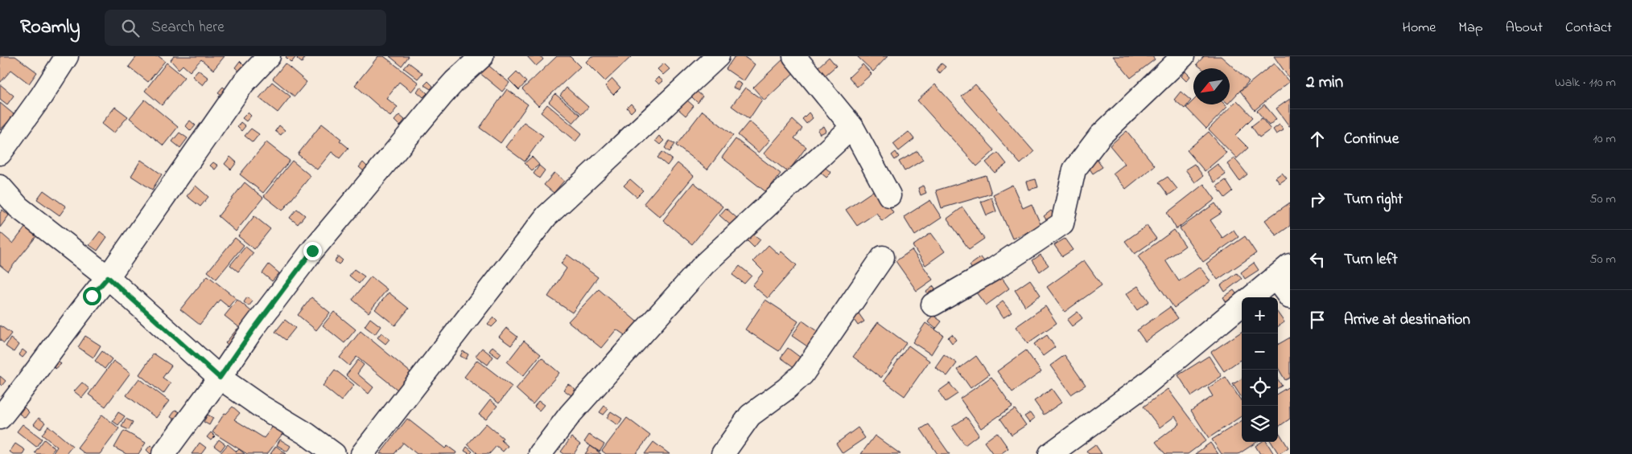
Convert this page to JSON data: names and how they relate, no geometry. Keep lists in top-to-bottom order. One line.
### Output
{"north":"bottom left","page":{"header":"Roamly","search":"Search here","nav":["Home","Map","About","Contact"],"heading":["2 min","Walk · 110 m"],"list":[["Continue","10 m"],["Turn right","50 m"],["Turn left","50 m"],"Arrive at destination"],"map_buttons":["+","−"]}}
